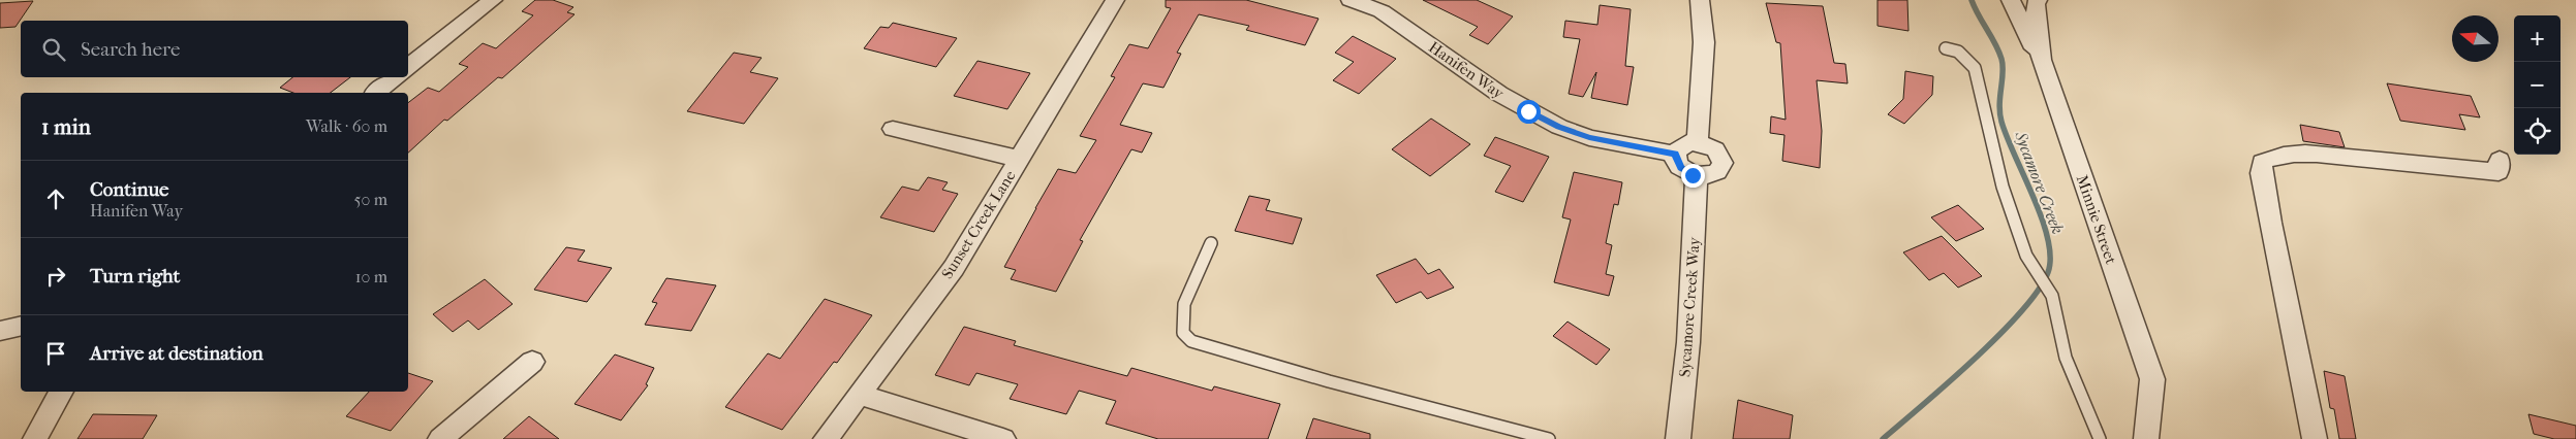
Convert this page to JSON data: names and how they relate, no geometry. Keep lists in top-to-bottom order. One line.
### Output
{"streets":{"street":["Hanifen Way","Minnie Street","Sunset Creek Lane","Sycamore Creek Way"]},"crossings":[["Hanifen Way","Sycamore Creek Way"]],"water":["Sycamore Creek"],"north":"left","page":{"map_buttons":["+","−"],"search":"Search here","heading":["1 min","Walk · 60 m"],"list":[["Continue","Hanifen Way","50 m"],["Turn right","10 m"],"Arrive at destination"]}}
